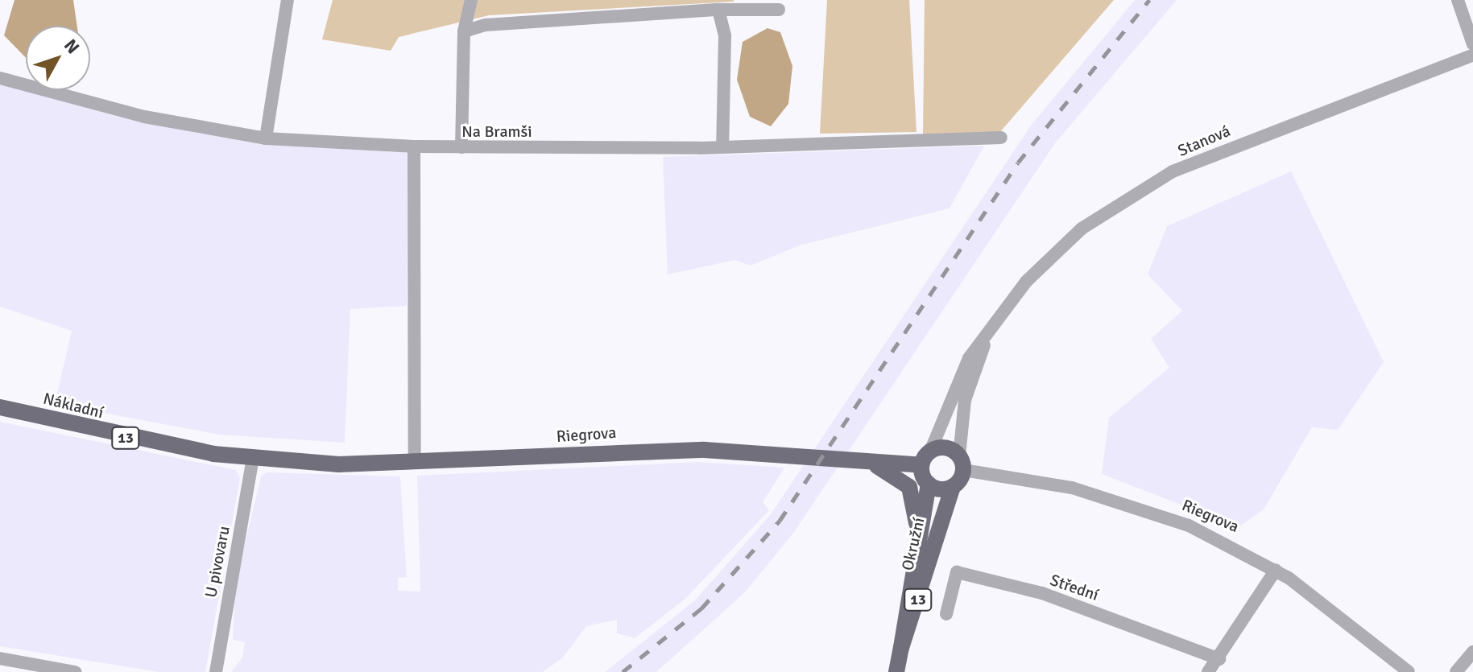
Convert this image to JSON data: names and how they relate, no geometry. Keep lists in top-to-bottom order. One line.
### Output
{"streets":{"main road":["Nákladní","Riegrova","13","Okružní"],"street":["Na Bramši","Stanová","U pivovaru","Střední"]},"crossings":[["Stanová","Riegrova"],["Stanová","13"],["Stanová","Okružní"],["Nákladní","Riegrova"],["Nákladní","U pivovaru"],["Riegrova","13"],["Riegrova","Okružní"],["Riegrova","U pivovaru"],["13","Okružní"]],"north":"top right"}
